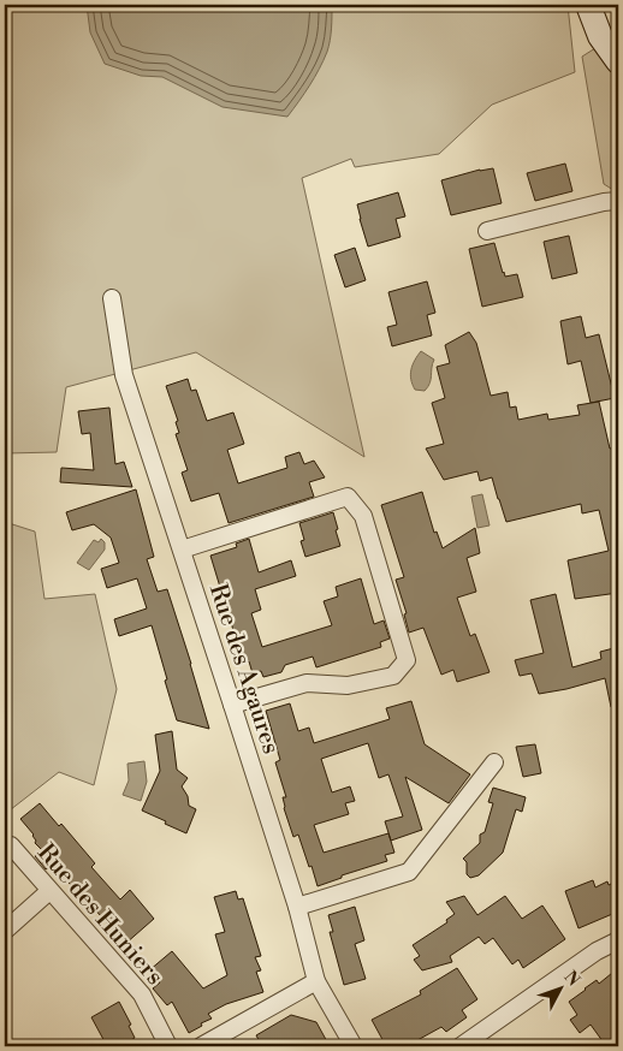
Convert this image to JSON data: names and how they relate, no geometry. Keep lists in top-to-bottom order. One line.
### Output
{"streets":{"street":["Rue des Agaures","Rue des Huniers"]},"north":"top right"}
